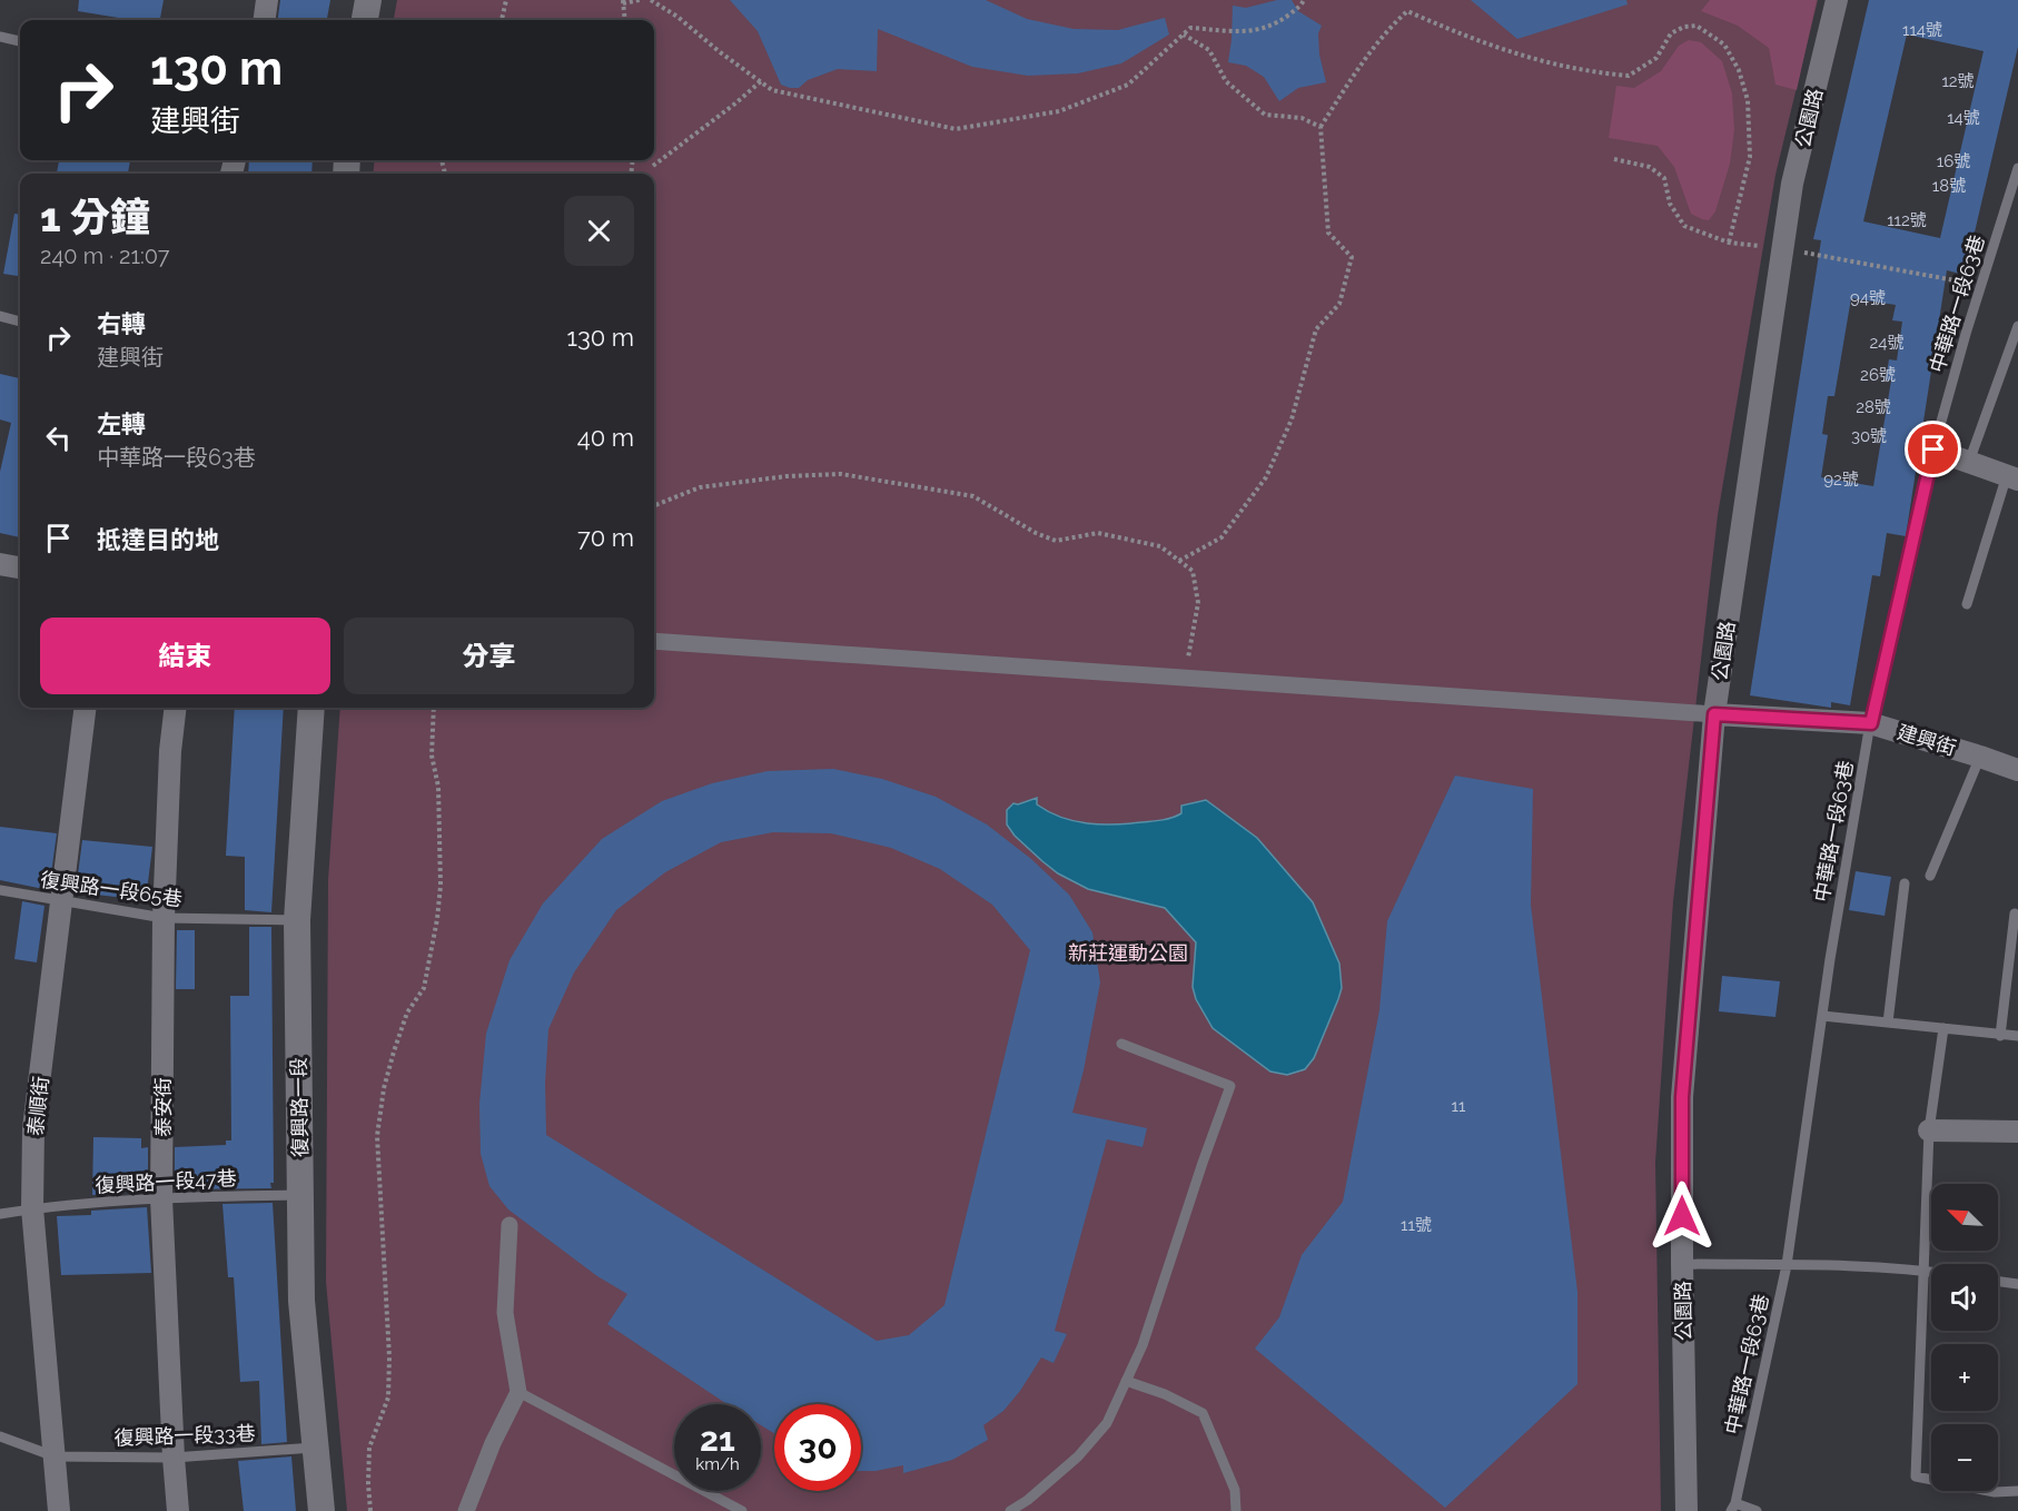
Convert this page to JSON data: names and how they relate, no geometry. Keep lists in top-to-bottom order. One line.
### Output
{"streets":{"street":["公園路","建興街","泰順街","泰安街","復興路一段"],"lane":["中華路一段63巷","復興路一段65巷","復興路一段47巷","復興路一段33巷"]},"crossings":[["公園路","建興街"],["中華路一段63巷","建興街"],["復興路一段65巷","泰順街"],["復興路一段65巷","泰安街"],["復興路一段65巷","復興路一段"],["泰順街","復興路一段47巷"],["泰順街","復興路一段33巷"],["泰安街","復興路一段47巷"],["泰安街","復興路一段33巷"],["復興路一段","復興路一段47巷"],["復興路一段","復興路一段33巷"]],"parks":["新莊運動公園"],"house_numbers":["114號","12號","14號","16號","18號","112號","94號","24號","26號","28號","30號","92號","11","11號"],"north":"top left","page":{"turn":["130 m","建興街"],"heading":["1 分鐘","240 m · 21:07"],"list":[{"name":"右轉","note":"建興街","value":"130 m"},{"name":"左轉","note":"中華路一段63巷","value":"40 m"},{"name":"抵達目的地","value":"70 m"}],"buttons":["結束","分享"],"map_buttons":["+","−"],"speed":"21 km/h","limit":"30"}}
